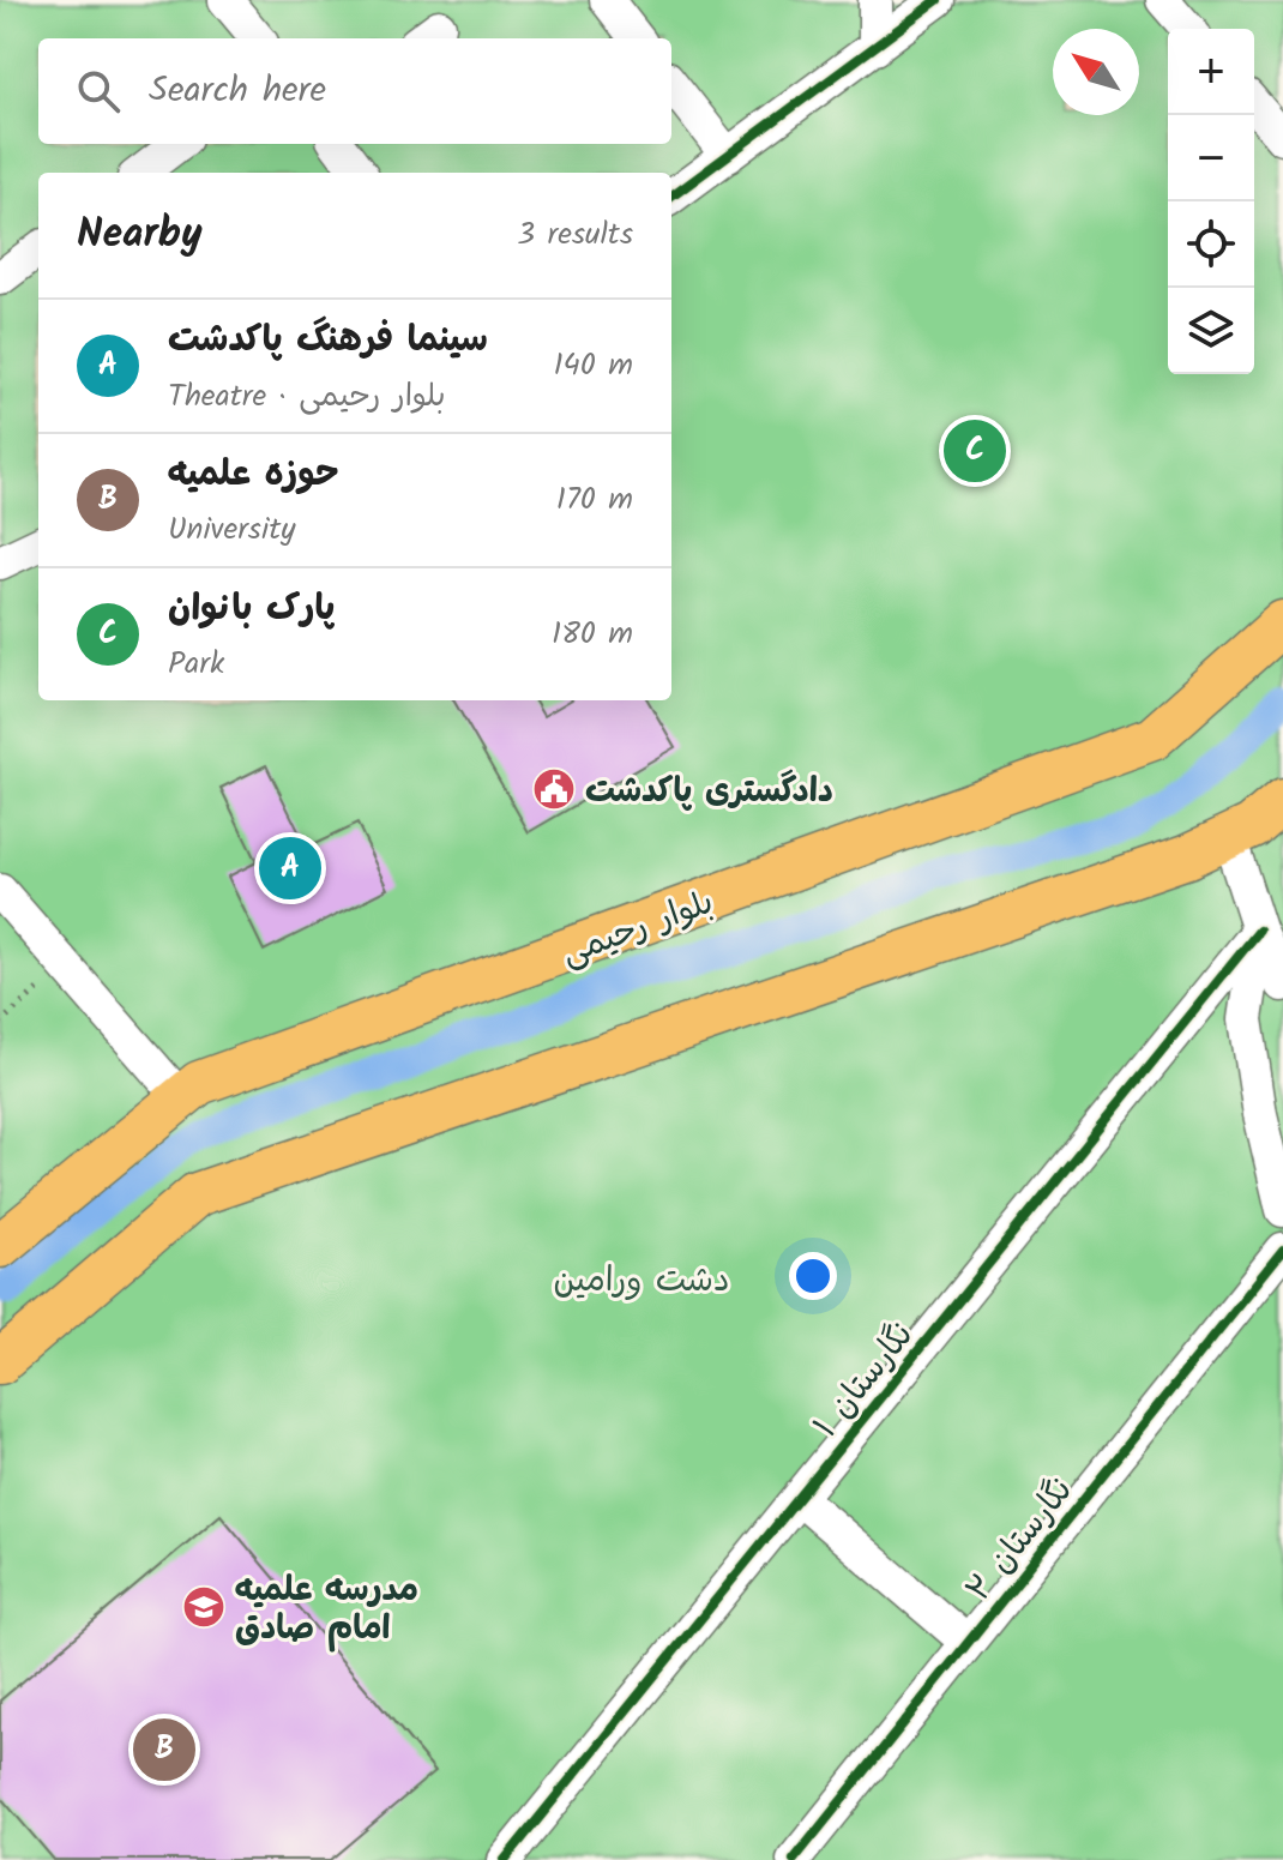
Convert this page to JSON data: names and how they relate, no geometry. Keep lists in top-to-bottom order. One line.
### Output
{"streets":{"main road":["بلوار رحیمی"],"street":["نگارستان ۱","نگارستان ۲"]},"parks":["دشت ورامین"],"places":{"public building":["دادگستری پاکدشت"],"school or university":["مدرسه علمیه امام صادق"]},"north":"top left","page":{"map_buttons":["+","−"],"search":"Search here","heading":["Nearby","3 results"],"list":[{"mark":"A","name":"سینما فرهنگ پاکدشت","note":"Theatre · بلوار رحیمی","value":"140 m"},{"mark":"B","name":"حوزه علمیه","note":"University","value":"170 m"},{"mark":"C","name":"پارک بانوان","note":"Park","value":"180 m"}],"pins":["C","A","B"]}}
